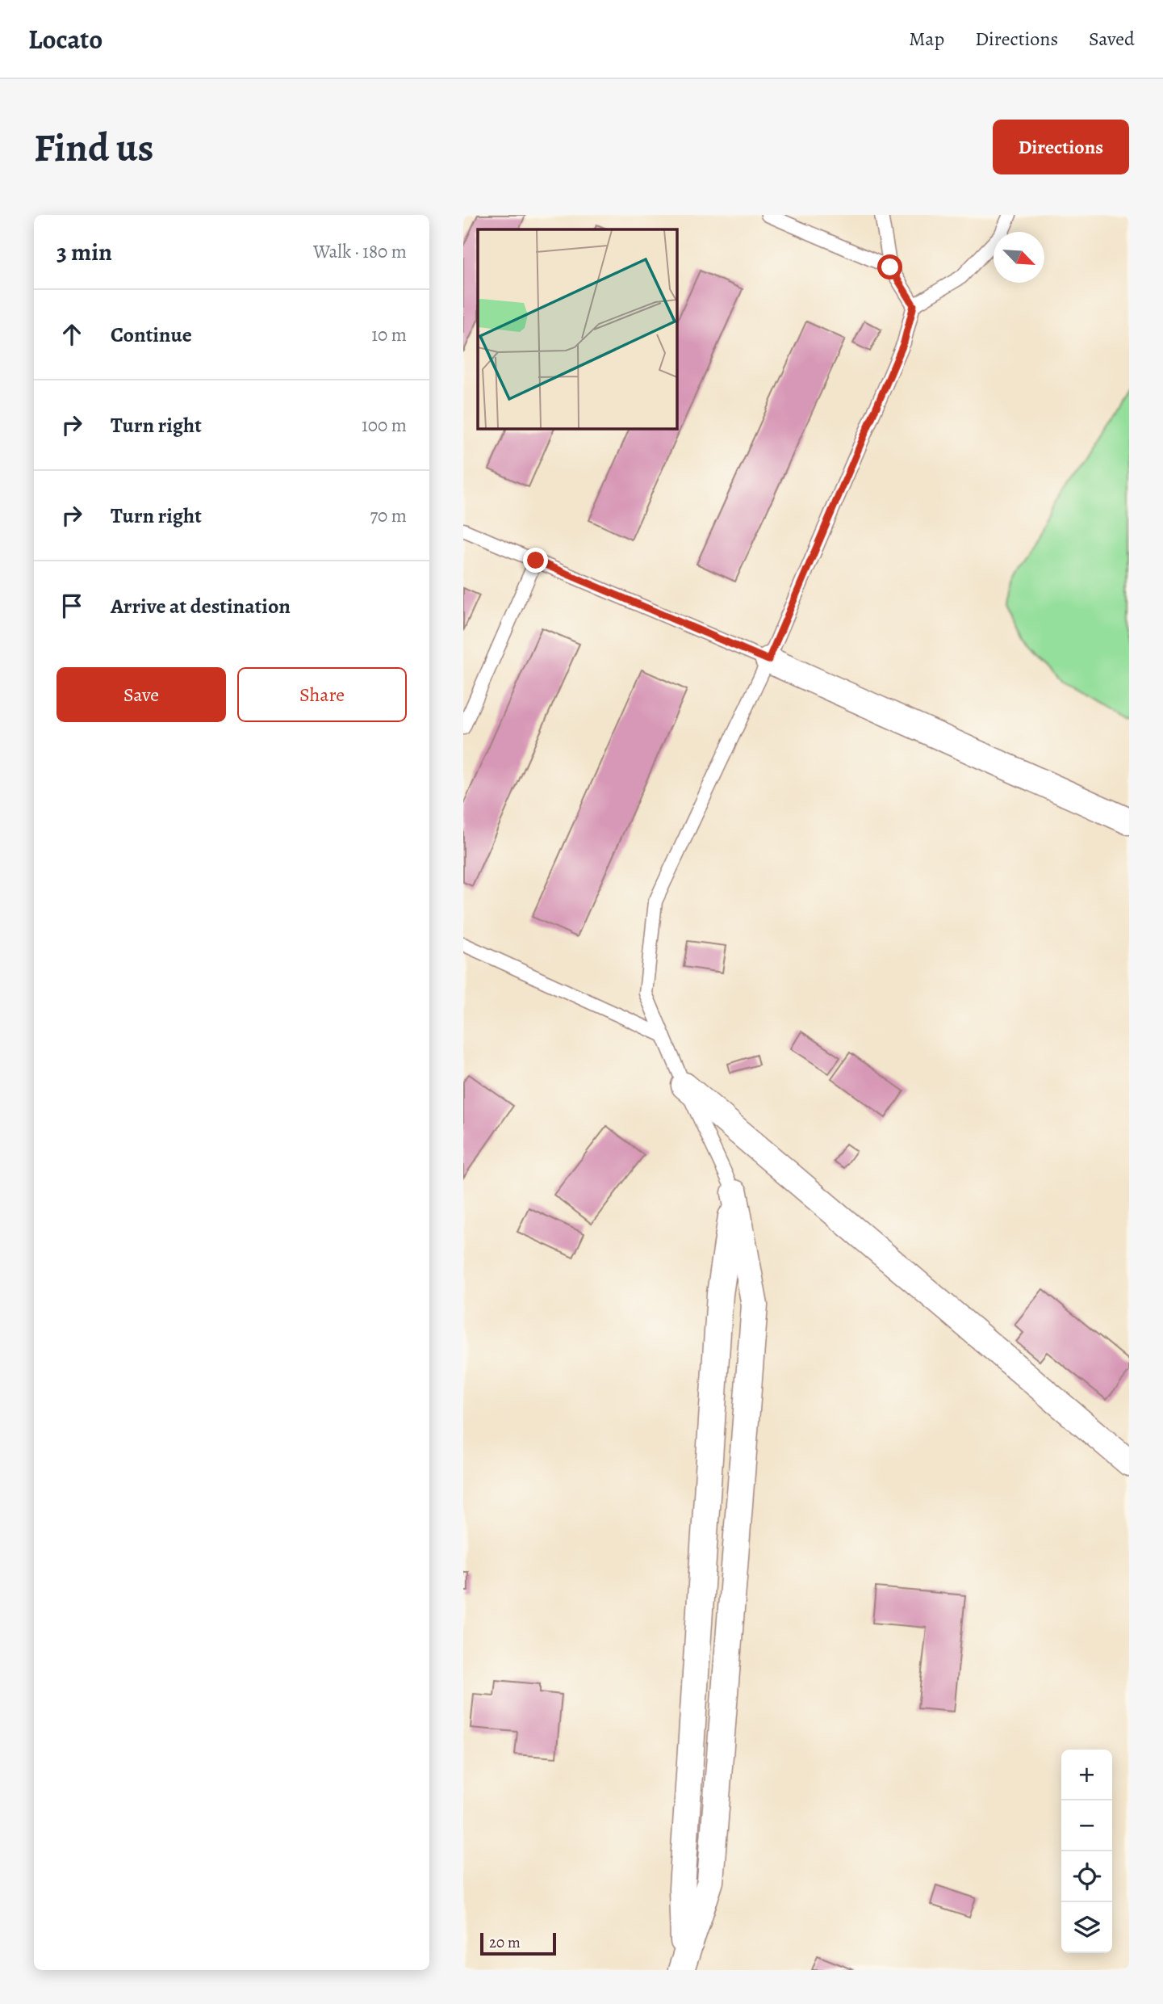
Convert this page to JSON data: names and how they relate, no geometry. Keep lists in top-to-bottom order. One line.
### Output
{"scale_bar":"20 m","north":"bottom right","page":{"header":"Locato","nav":["Map","Directions","Saved"],"buttons":["Directions",["Save","Share"]],"title":"Find us","heading":["3 min","Walk · 180 m"],"list":[["Continue","10 m"],["Turn right","100 m"],["Turn right","70 m"],"Arrive at destination"],"map_buttons":["+","−"],"scale":"20 m"}}
